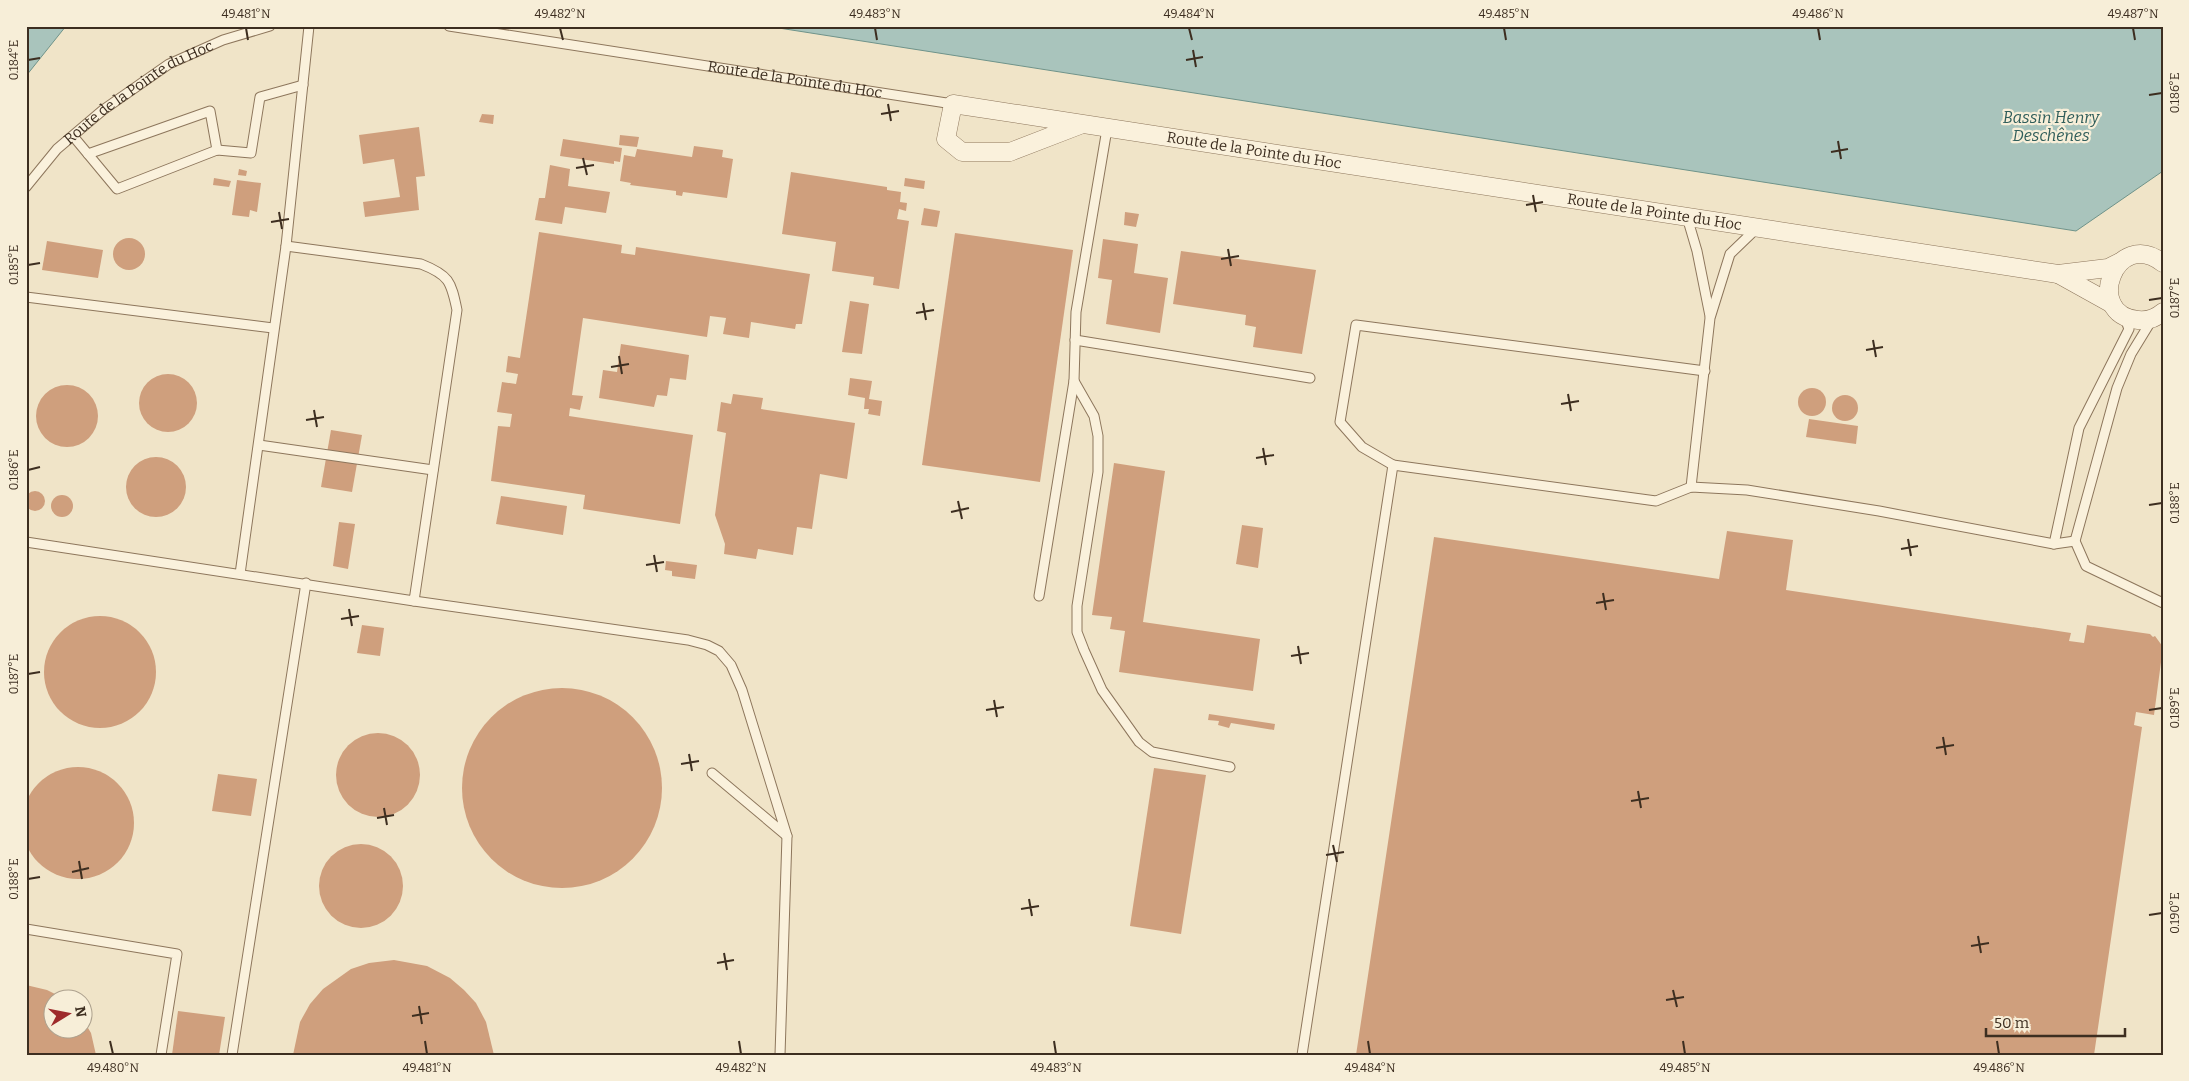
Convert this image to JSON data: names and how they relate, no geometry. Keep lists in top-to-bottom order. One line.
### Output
{"streets":{"street":["Route de la Pointe du Hoc"]},"water":["Bassin Henry Deschênes"],"scale_bar":"50 m","north":"right","coordinates":["49.481°N","49.482°N","49.483°N","49.484°N","49.485°N","49.486°N","49.487°N","0.184°E","0.186°E","0.185°E","0.187°E","0.188°E","0.189°E","0.190°E","49.480°N"]}
